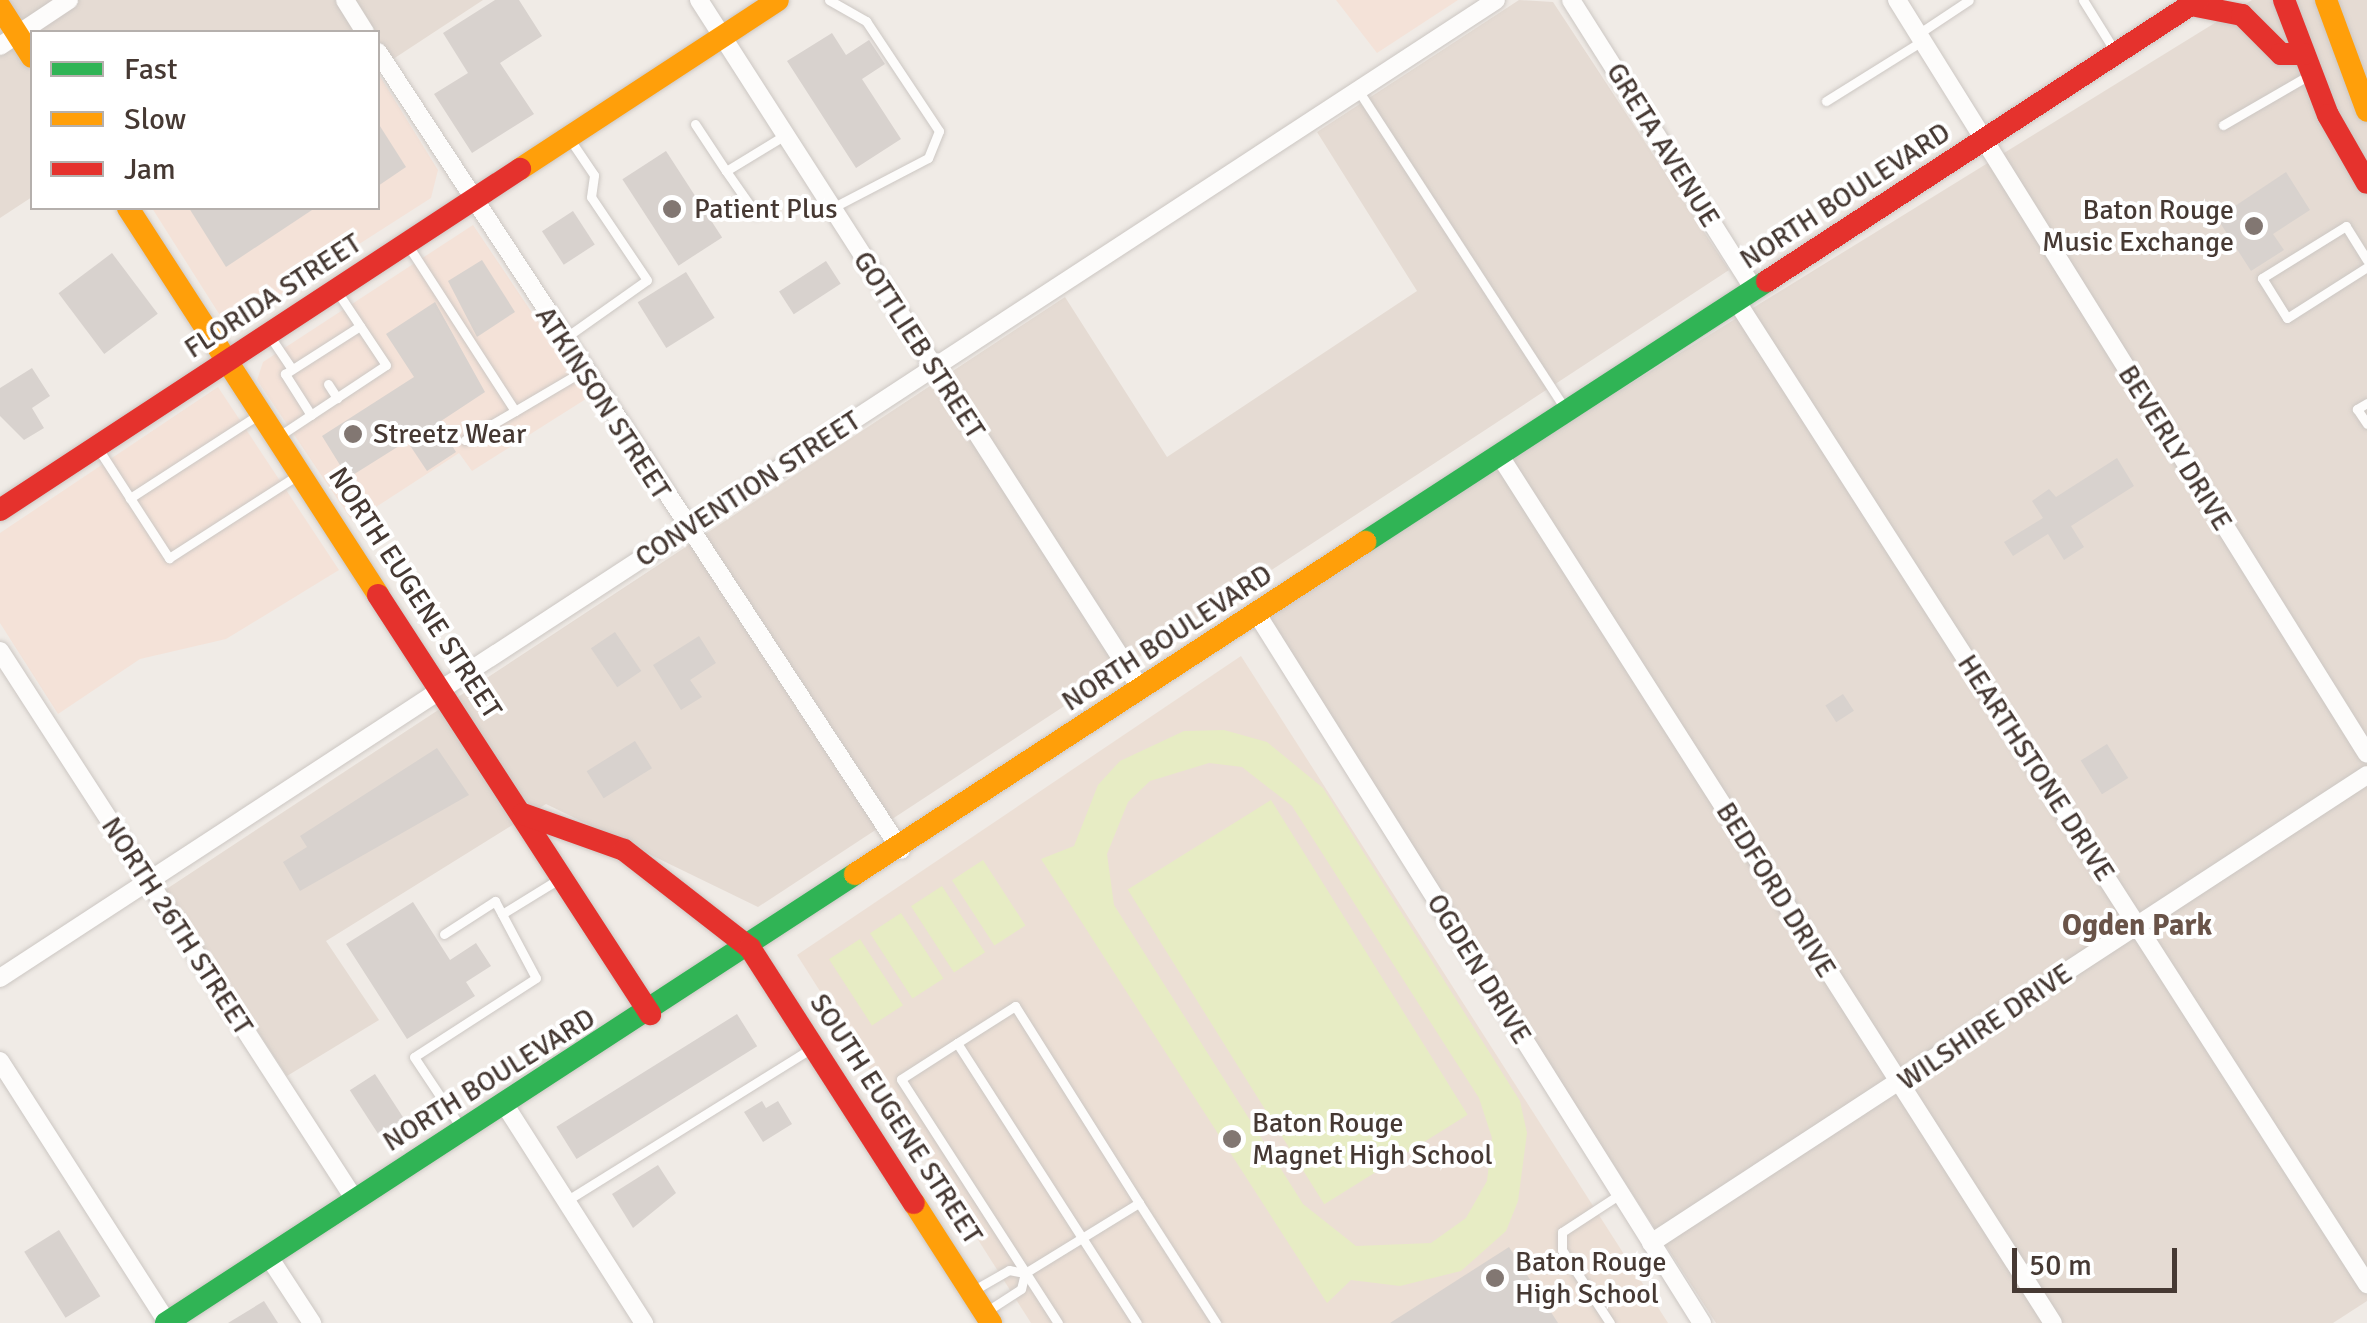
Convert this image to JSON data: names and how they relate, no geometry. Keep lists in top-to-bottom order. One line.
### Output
{"streets":{"street":["GRETA AVENUE","NORTH BOULEVARD","FLORIDA STREET","GOTTLIEB STREET","ATKINSON STREET","BEVERLY DRIVE","CONVENTION STREET","NORTH EUGENE STREET","HEARTHSTONE DRIVE","BEDFORD DRIVE","NORTH 26TH STREET","OGDEN DRIVE","WILSHIRE DRIVE","SOUTH EUGENE STREET"]},"crossings":[["GRETA AVENUE","NORTH BOULEVARD"],["GRETA AVENUE","HEARTHSTONE DRIVE"],["NORTH BOULEVARD","GOTTLIEB STREET"],["NORTH BOULEVARD","ATKINSON STREET"],["NORTH BOULEVARD","BEVERLY DRIVE"],["NORTH BOULEVARD","NORTH EUGENE STREET"],["NORTH BOULEVARD","HEARTHSTONE DRIVE"],["NORTH BOULEVARD","BEDFORD DRIVE"],["NORTH BOULEVARD","NORTH 26TH STREET"],["NORTH BOULEVARD","OGDEN DRIVE"],["NORTH BOULEVARD","SOUTH EUGENE STREET"],["FLORIDA STREET","GOTTLIEB STREET"],["FLORIDA STREET","ATKINSON STREET"],["FLORIDA STREET","NORTH EUGENE STREET"],["GOTTLIEB STREET","CONVENTION STREET"],["ATKINSON STREET","CONVENTION STREET"],["CONVENTION STREET","NORTH EUGENE STREET"],["CONVENTION STREET","NORTH 26TH STREET"],["NORTH EUGENE STREET","SOUTH EUGENE STREET"],["HEARTHSTONE DRIVE","WILSHIRE DRIVE"],["BEDFORD DRIVE","WILSHIRE DRIVE"],["OGDEN DRIVE","WILSHIRE DRIVE"]],"districts":["Ogden Park"],"places":["Patient Plus","Baton Rouge Music Exchange","Streetz Wear","Baton Rouge Magnet High School","Baton Rouge High School"],"legend":["Fast","Slow","Jam"],"scale_bar":"50 m"}
